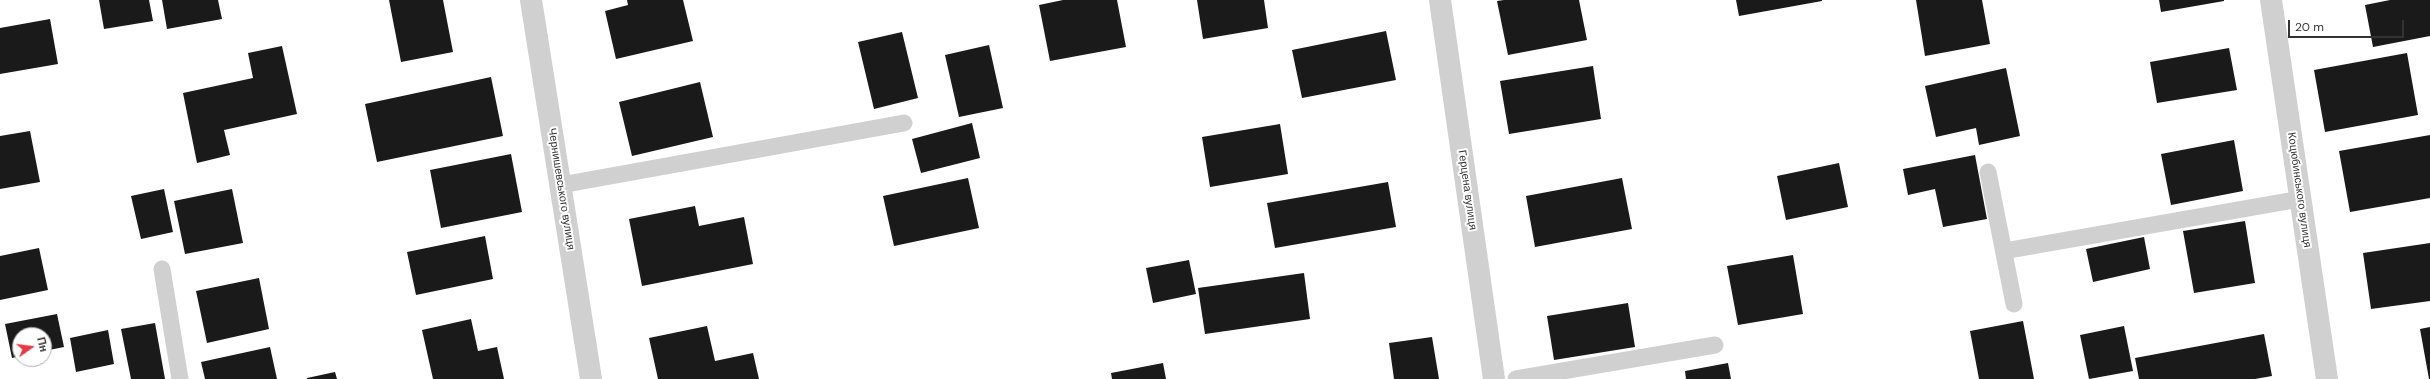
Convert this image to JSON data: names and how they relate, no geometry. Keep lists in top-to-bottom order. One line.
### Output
{"streets":{"street":["Чернишевського вулиця","Герцена вулиця","Коцюбинського вулиця"]},"scale_bar":"20 m","north":"right"}
